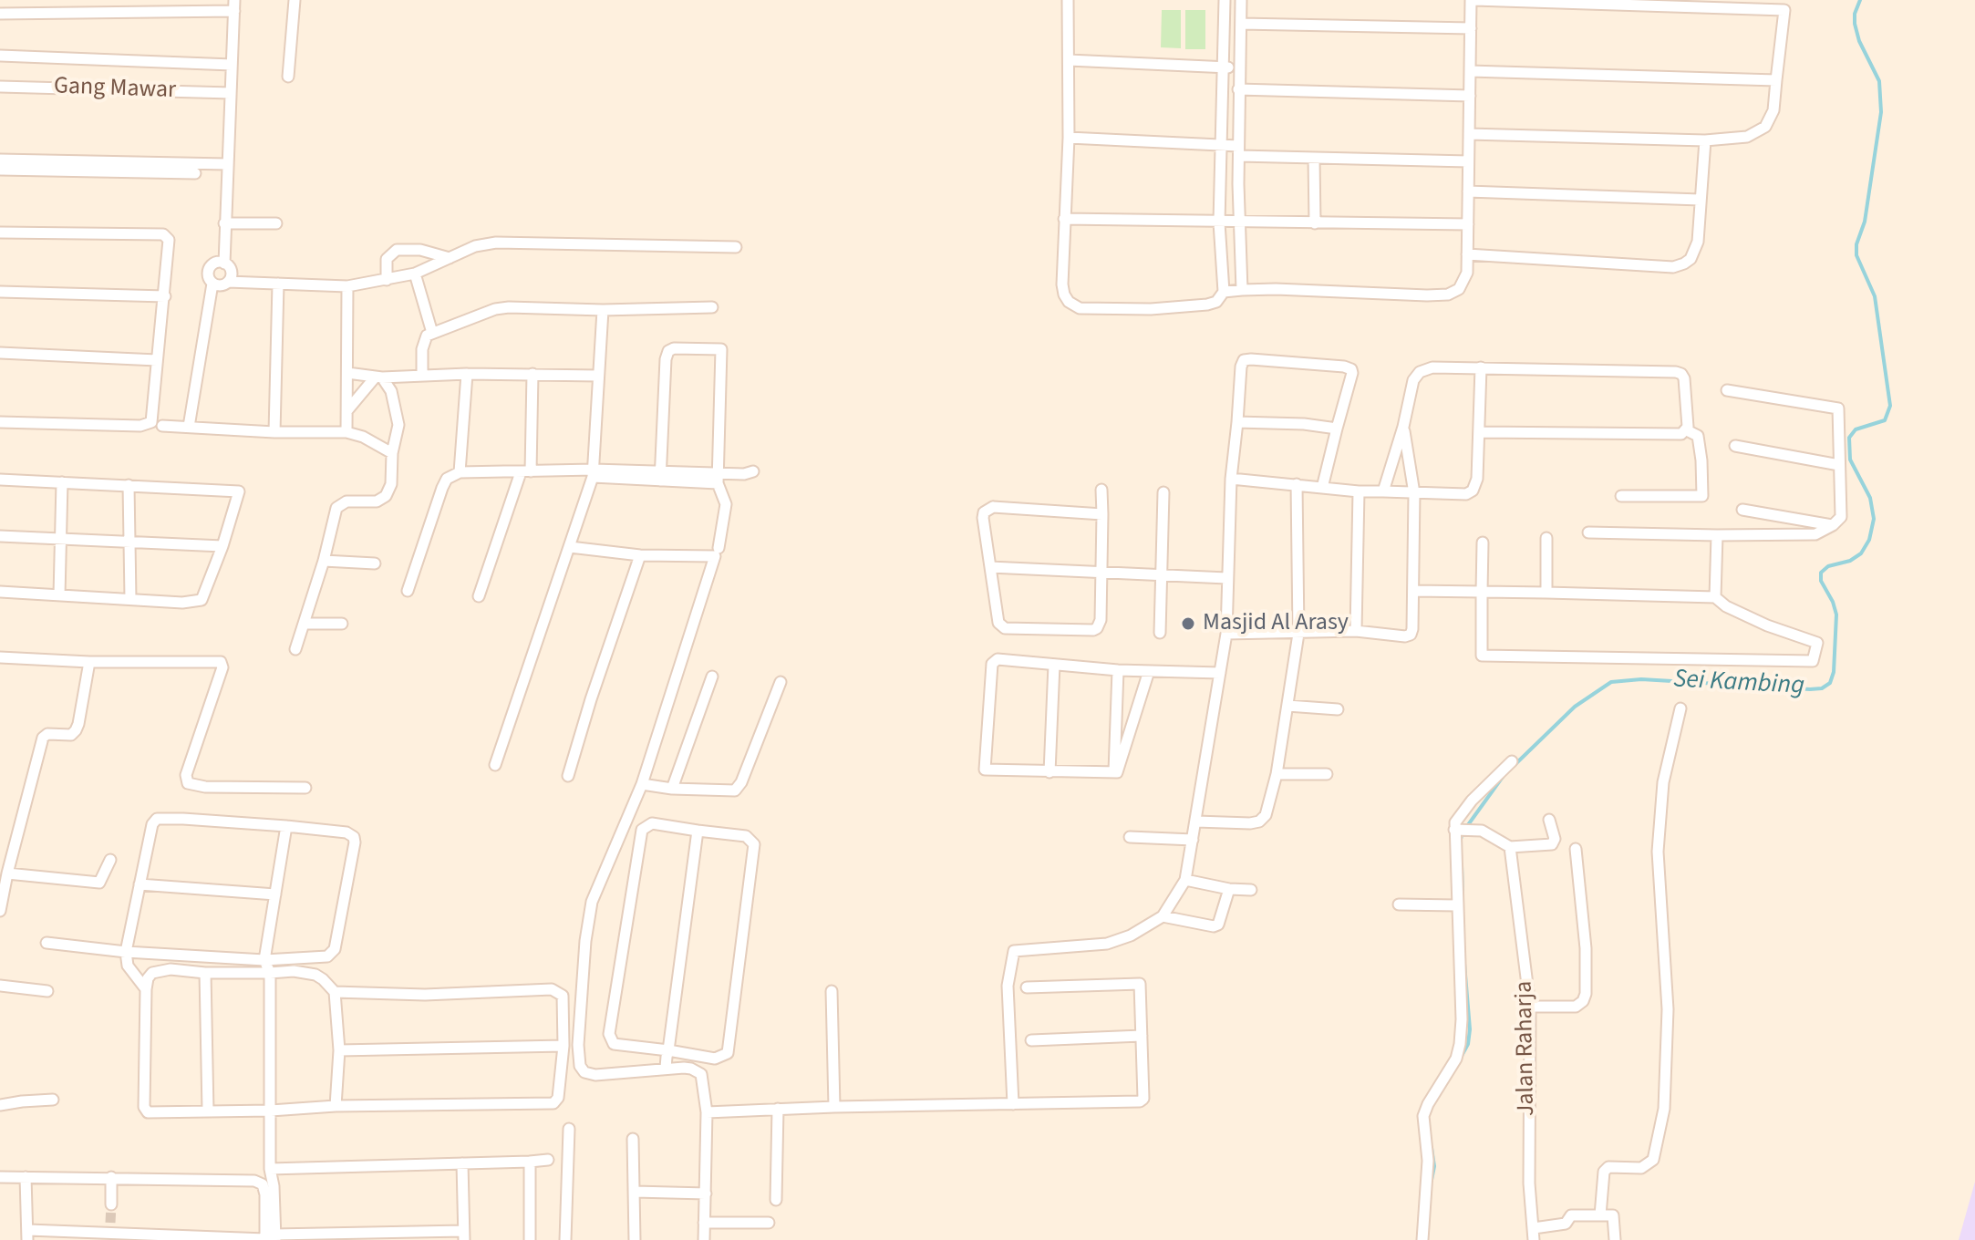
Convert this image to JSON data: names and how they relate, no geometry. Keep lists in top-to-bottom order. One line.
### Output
{"streets":{"street":["Gang Mawar","Jalan Raharja"]},"water":["Sei Kambing"],"places":["Masjid Al Arasy"]}
